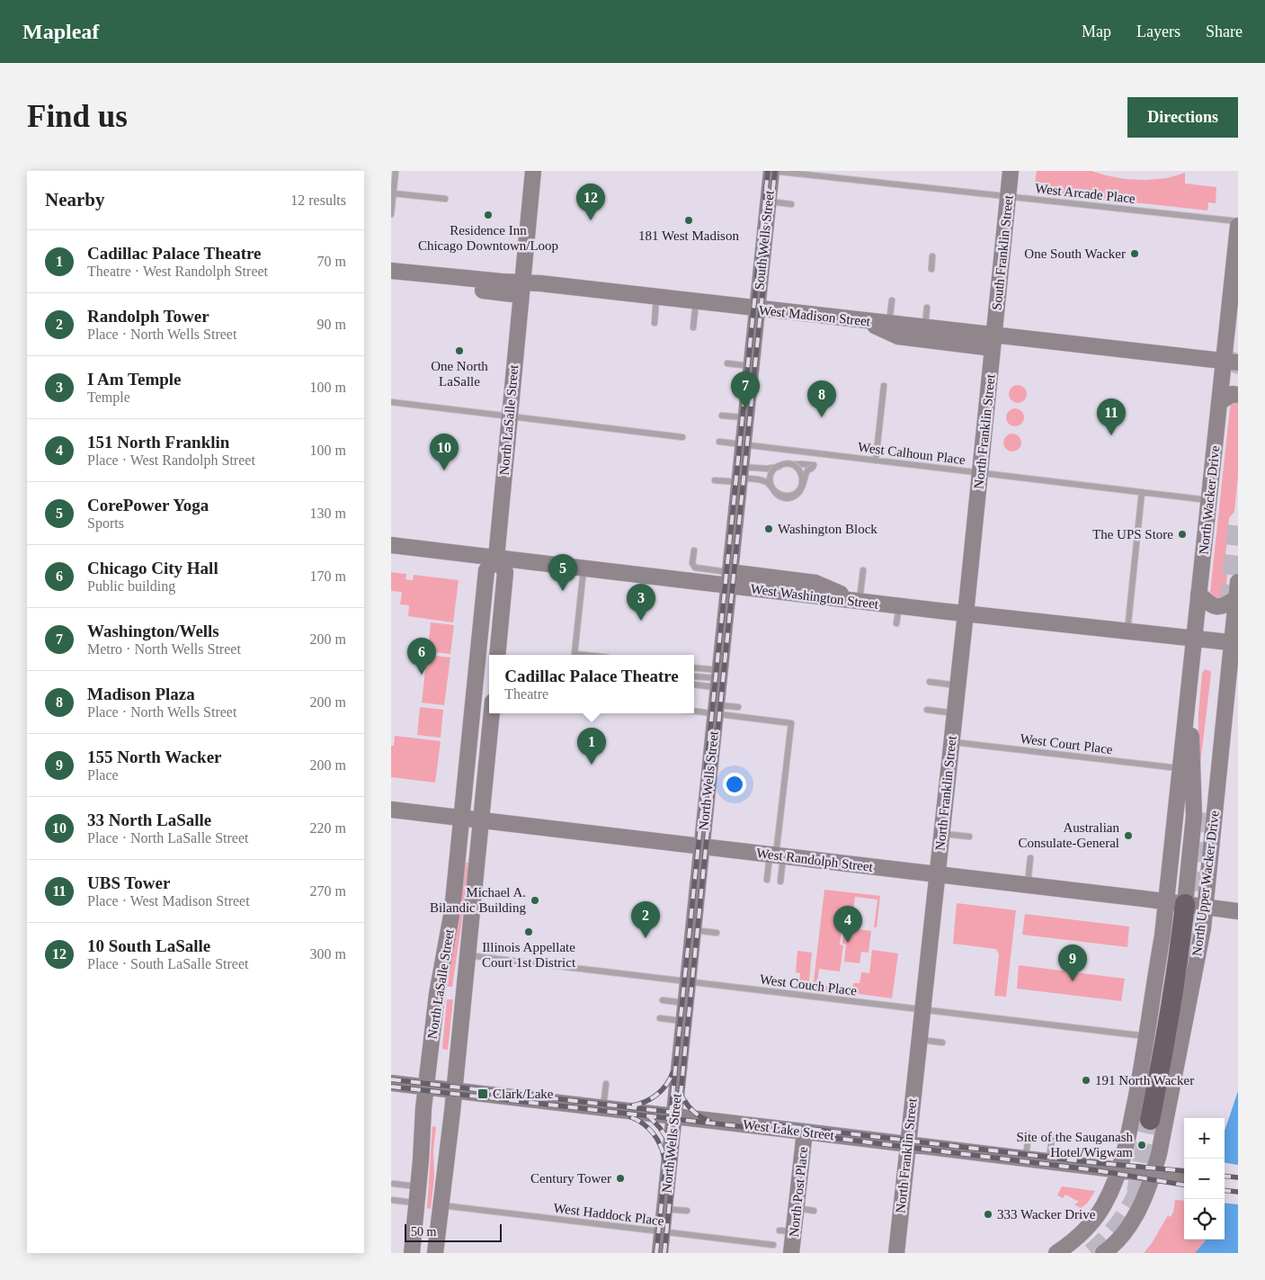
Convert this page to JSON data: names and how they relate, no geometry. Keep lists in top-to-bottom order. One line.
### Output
{"streets":{"main road":["South Wells Street","South Franklin Street","West Madison Street","North LaSalle Street","North Franklin Street","North Wacker Drive","West Washington Street","North Wells Street","West Randolph Street","North Upper Wacker Drive","West Lake Street","North Post Place"],"lane":["West Arcade Place","West Calhoun Place","West Court Place","West Couch Place","West Haddock Place"]},"crossings":[["West Arcade Place","South Wells Street"],["West Arcade Place","South Franklin Street"],["South Wells Street","West Madison Street"],["South Wells Street","North Wells Street"],["South Franklin Street","West Madison Street"],["South Franklin Street","North Franklin Street"],["West Madison Street","North LaSalle Street"],["West Madison Street","North Franklin Street"],["West Madison Street","North Wacker Drive"],["West Madison Street","North Wells Street"],["North LaSalle Street","West Washington Street"],["North LaSalle Street","West Randolph Street"],["North LaSalle Street","West Couch Place"],["North LaSalle Street","West Lake Street"],["North LaSalle Street","West Haddock Place"],["North Franklin Street","West Calhoun Place"],["North Franklin Street","West Washington Street"],["North Franklin Street","West Court Place"],["North Franklin Street","West Randolph Street"],["North Franklin Street","West Couch Place"],["North Franklin Street","West Lake Street"],["West Calhoun Place","North Wacker Drive"],["West Calhoun Place","North Wells Street"],["North Wacker Drive","West Washington Street"],["North Wacker Drive","North Upper Wacker Drive"],["West Washington Street","North Wells Street"],["West Washington Street","North Upper Wacker Drive"],["West Court Place","North Upper Wacker Drive"],["North Wells Street","West Randolph Street"],["North Wells Street","West Couch Place"],["North Wells Street","West Lake Street"],["North Wells Street","West Haddock Place"],["West Randolph Street","North Upper Wacker Drive"],["North Upper Wacker Drive","West Couch Place"],["North Upper Wacker Drive","West Lake Street"],["West Lake Street","North Post Place"]],"places":{"other":["Residence Inn Chicago Downtown/Loop","181 West Madison","One South Wacker","One North LaSalle","Washington Block","The UPS Store","Australian Consulate-General","Michael A. Bilandic Building","Illinois Appellate Court 1st District","191 North Wacker","Site of the Sauganash Hotel/Wigwam","Century Tower","333 Wacker Drive"],"transit":["Clark/Lake"]},"scale_bar":"50 m","page":{"header":"Mapleaf","nav":["Map","Layers","Share"],"buttons":"Directions","title":"Find us","heading":["Nearby","12 results"],"pins":["12","7","8","11","10","5","3","6","1","2","4","9"],"list":[{"mark":"1","name":"Cadillac Palace Theatre","note":"Theatre · West Randolph Street","value":"70 m"},{"mark":"2","name":"Randolph Tower","note":"Place · North Wells Street","value":"90 m"},{"mark":"3","name":"I Am Temple","note":"Temple","value":"100 m"},{"mark":"4","name":"151 North Franklin","note":"Place · West Randolph Street","value":"100 m"},{"mark":"5","name":"CorePower Yoga","note":"Sports","value":"130 m"},{"mark":"6","name":"Chicago City Hall","note":"Public building","value":"170 m"},{"mark":"7","name":"Washington/Wells","note":"Metro · North Wells Street","value":"200 m"},{"mark":"8","name":"Madison Plaza","note":"Place · North Wells Street","value":"200 m"},{"mark":"9","name":"155 North Wacker","note":"Place","value":"200 m"},{"mark":"10","name":"33 North LaSalle","note":"Place · North LaSalle Street","value":"220 m"},{"mark":"11","name":"UBS Tower","note":"Place · West Madison Street","value":"270 m"},{"mark":"12","name":"10 South LaSalle","note":"Place · South LaSalle Street","value":"300 m"}],"popup":["Cadillac Palace Theatre","Theatre"],"map_buttons":["+","−"],"scale":"50 m"}}
